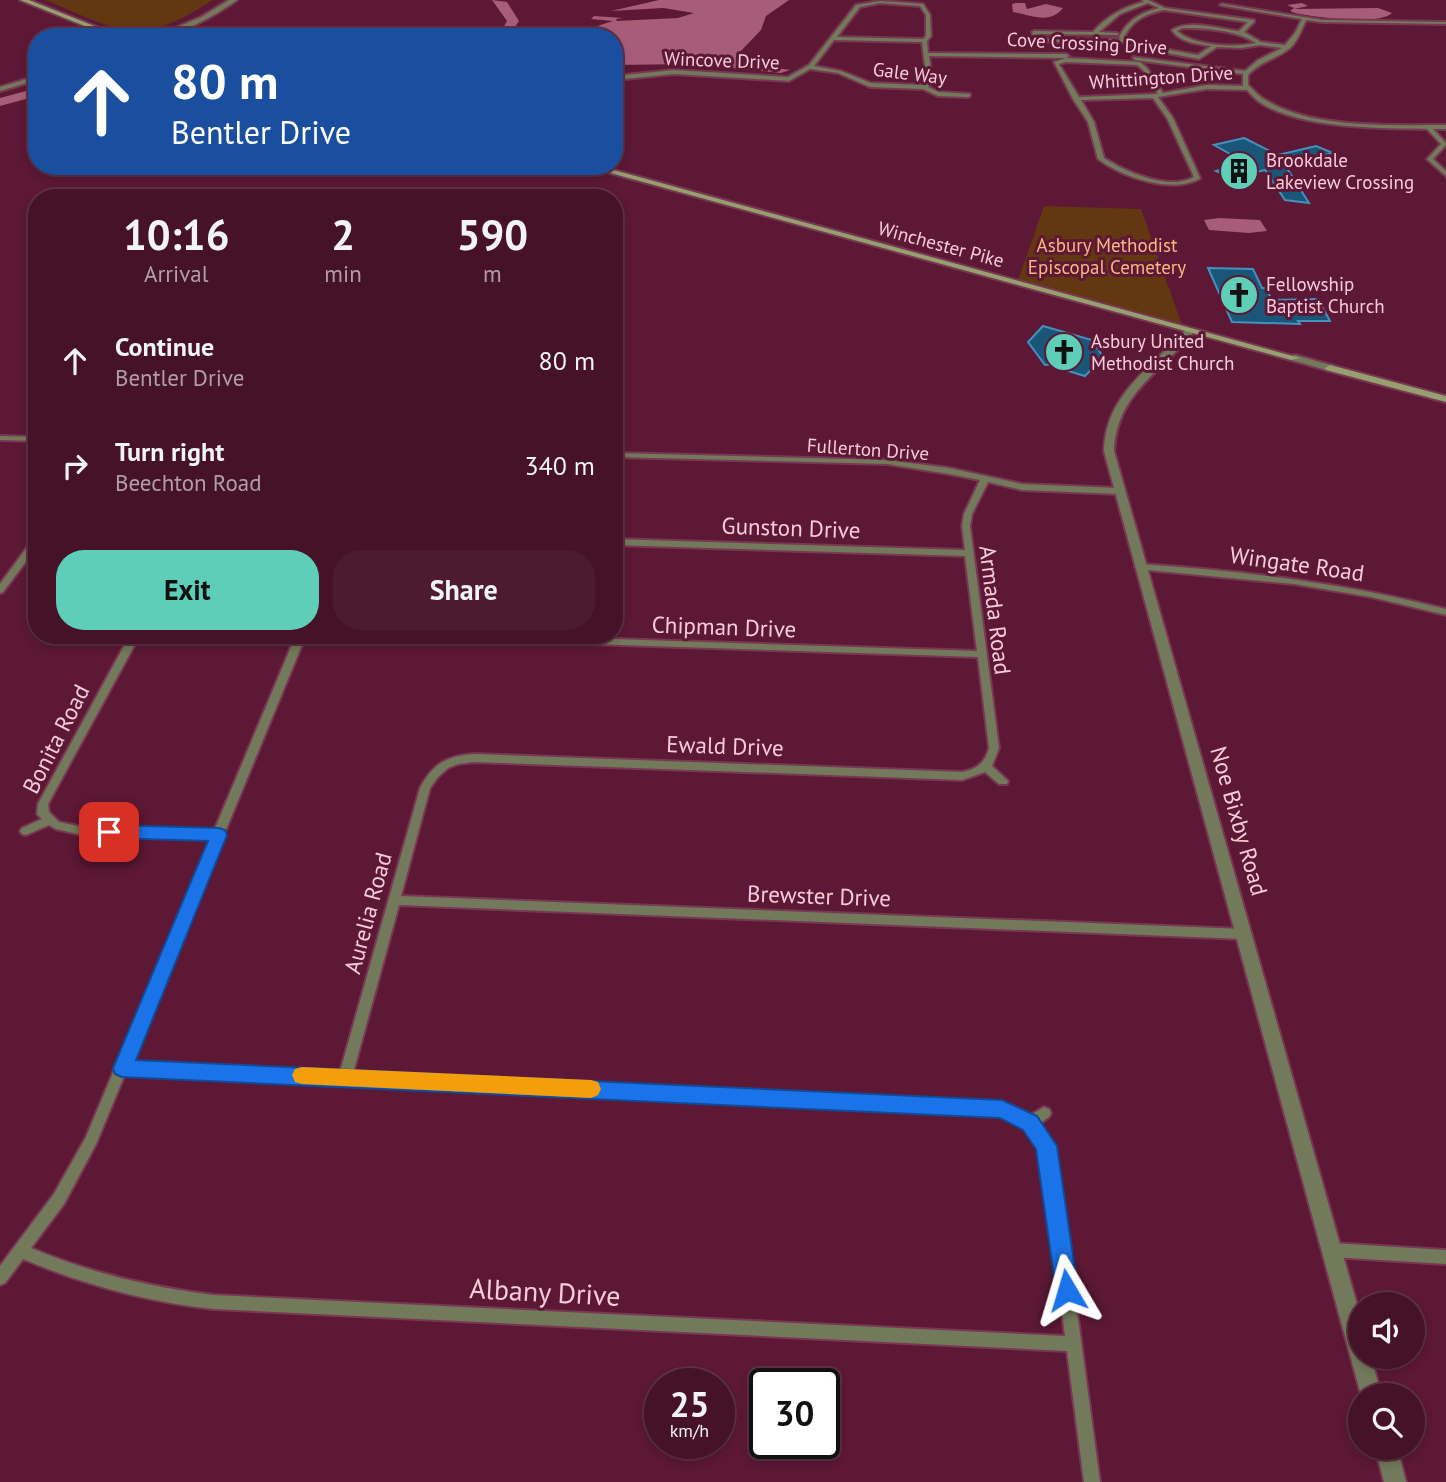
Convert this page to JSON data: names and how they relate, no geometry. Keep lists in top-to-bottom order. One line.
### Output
{"streets":{"main road":["Winchester Pike"],"street":["Cove Crossing Drive","Wincove Drive","Gale Way","Whittington Drive","Fullerton Drive","Gunston Drive","Wingate Road","Armada Road","Chipman Drive","Bonita Road","Ewald Drive","Noe Bixby Road","Brewster Drive","Aurelia Road","Albany Drive"]},"crossings":[["Wincove Drive","Gale Way"],["Winchester Pike","Noe Bixby Road"],["Fullerton Drive","Armada Road"],["Fullerton Drive","Noe Bixby Road"],["Gunston Drive","Armada Road"],["Wingate Road","Noe Bixby Road"],["Armada Road","Chipman Drive"],["Armada Road","Ewald Drive"],["Ewald Drive","Aurelia Road"],["Noe Bixby Road","Brewster Drive"],["Brewster Drive","Aurelia Road"]],"parks":["Asbury Methodist Episcopal Cemetery"],"places":{"building":["Brookdale Lakeview Crossing"],"church":["Fellowship Baptist Church","Asbury United Methodist Church"]},"page":{"turn":["80 m","Bentler Drive"],"eta":["10:16","Arrival","2","min","590","m"],"list":[{"name":"Continue","note":"Bentler Drive","value":"80 m"},{"name":"Turn right","note":"Beechton Road","value":"340 m"}],"buttons":["Exit","Share"],"speed":"25 km/h","limit":"30"}}
